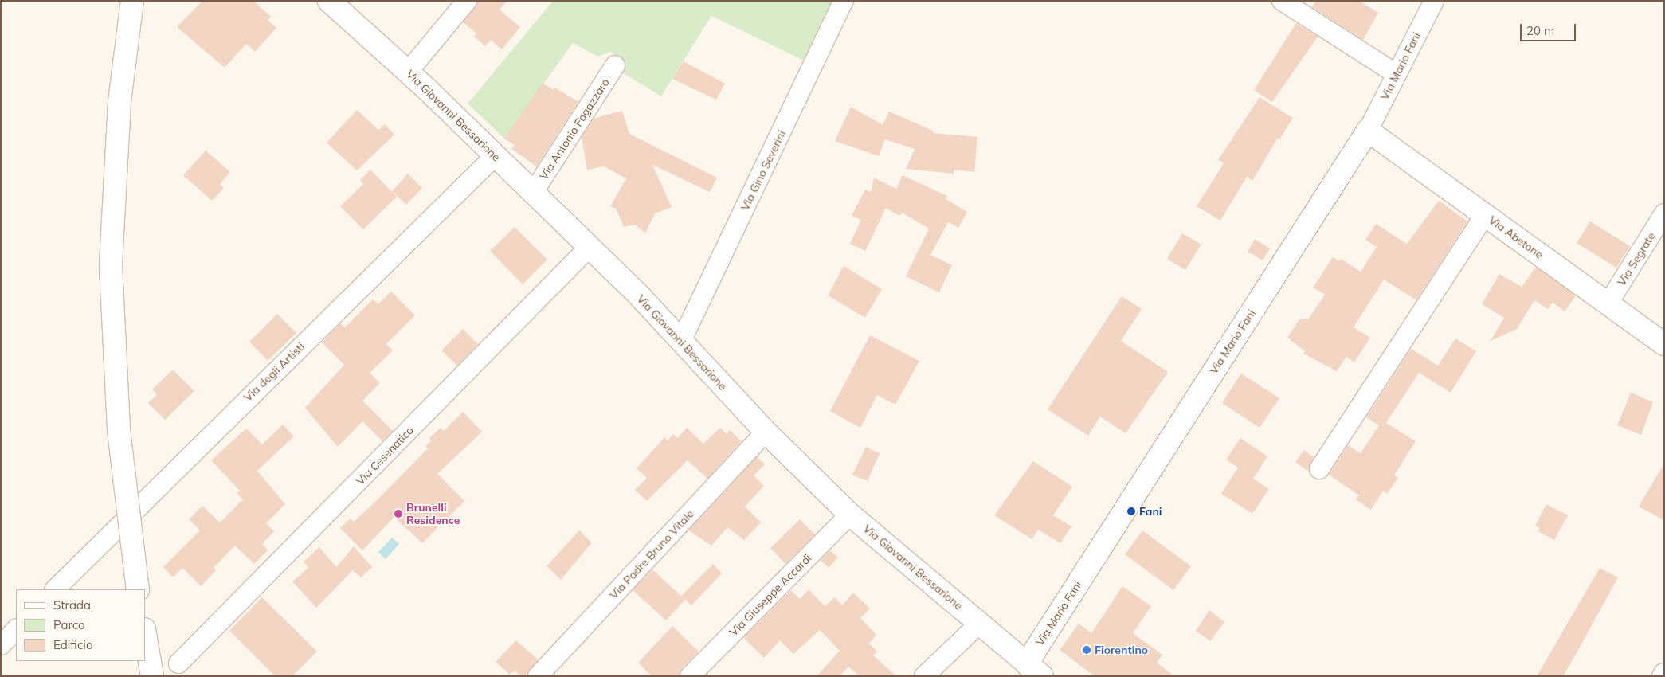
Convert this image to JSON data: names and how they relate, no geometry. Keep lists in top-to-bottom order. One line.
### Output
{"streets":{"street":["Via Mario Fani","Via Giovanni Bessarione","Via Antonio Fogazzaro","Via Gino Severini","Via Abetone","Via Segrate","Via degli Artisti","Via Cesenatico","Via Padre Bruno Vitale","Via Giuseppe Accardi"]},"crossings":[["Via Mario Fani","Via Giovanni Bessarione"],["Via Mario Fani","Via Abetone"],["Via Giovanni Bessarione","Via Antonio Fogazzaro"],["Via Giovanni Bessarione","Via Gino Severini"],["Via Giovanni Bessarione","Via degli Artisti"],["Via Giovanni Bessarione","Via Cesenatico"],["Via Giovanni Bessarione","Via Padre Bruno Vitale"],["Via Giovanni Bessarione","Via Giuseppe Accardi"],["Via Abetone","Via Segrate"]],"places":["Fani","Brunelli Residence","Fiorentino"],"legend":["Strada","Parco","Edificio"],"scale_bar":"20 m"}
